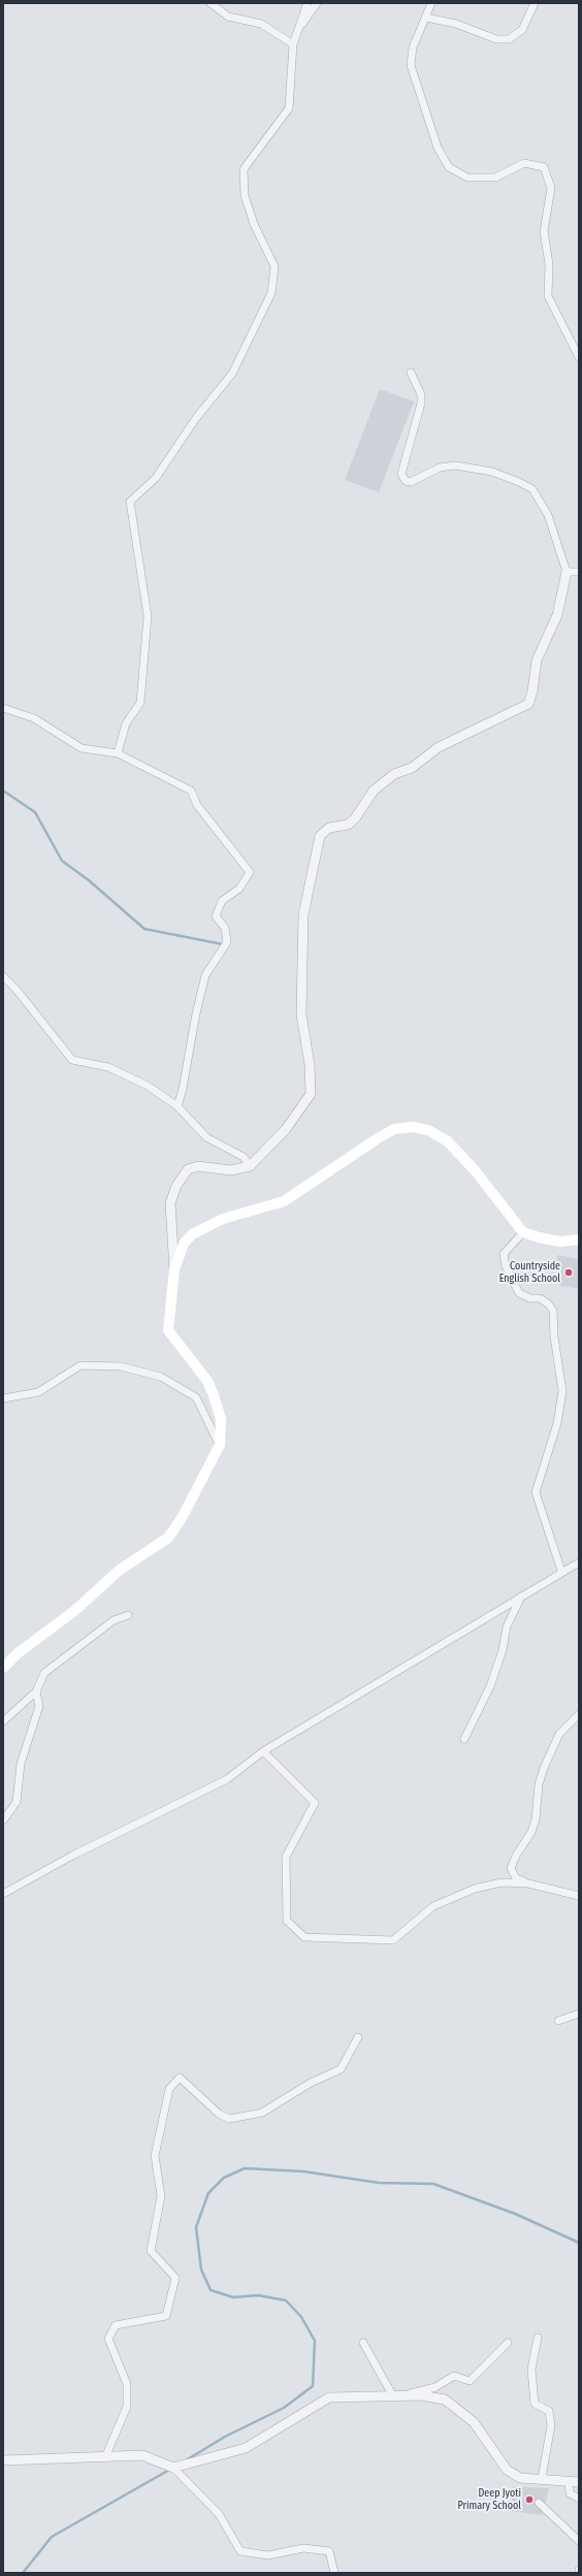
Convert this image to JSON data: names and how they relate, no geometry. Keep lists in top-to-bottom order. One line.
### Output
{"places":["Countryside English School","Deep Jyoti Primary School"]}
